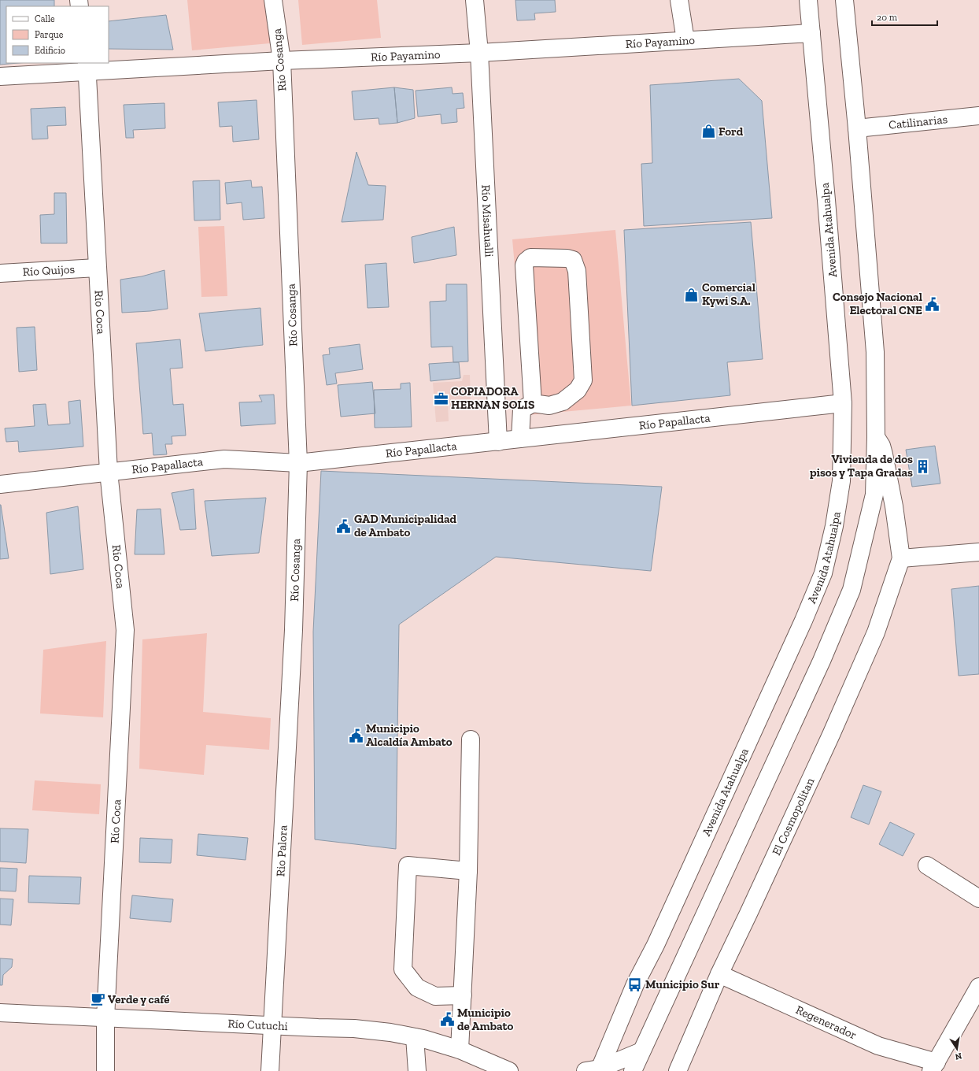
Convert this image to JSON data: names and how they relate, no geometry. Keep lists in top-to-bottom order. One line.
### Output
{"streets":{"street":["Río Payamino","Río Cosanga","Catilinarias","Río Misahualli","Avenida Atahualpa","Río Quijos","Río Coca","Río Papallacta","El Cosmopolitan","Rio Palora","Regenerador","Río Cutuchi"]},"crossings":[["Río Payamino","Río Cosanga"],["Río Payamino","Río Misahualli"],["Río Payamino","Avenida Atahualpa"],["Río Payamino","Río Coca"],["Río Cosanga","Río Papallacta"],["Río Cosanga","Rio Palora"],["Río Misahualli","Río Papallacta"],["Avenida Atahualpa","Río Papallacta"],["Río Quijos","Río Coca"],["Río Coca","Río Papallacta"],["Río Coca","Río Cutuchi"],["El Cosmopolitan","Regenerador"],["Rio Palora","Río Cutuchi"]],"places":{"shop":["Ford","Comercial Kywi S.A."],"public building":["Consejo Nacional Electoral CNE","GAD Municipalidad de Ambato","Municipio Alcaldía Ambato","Municipio de Ambato"],"office":["COPIADORA HERNAN SOLIS"],"building":["Vivienda de dos pisos y Tapa Gradas"],"bus stop":["Municipio Sur"],"cafe":["Verde y café"]},"legend":["Calle","Parque","Edificio"],"scale_bar":"20 m","north":"bottom"}
